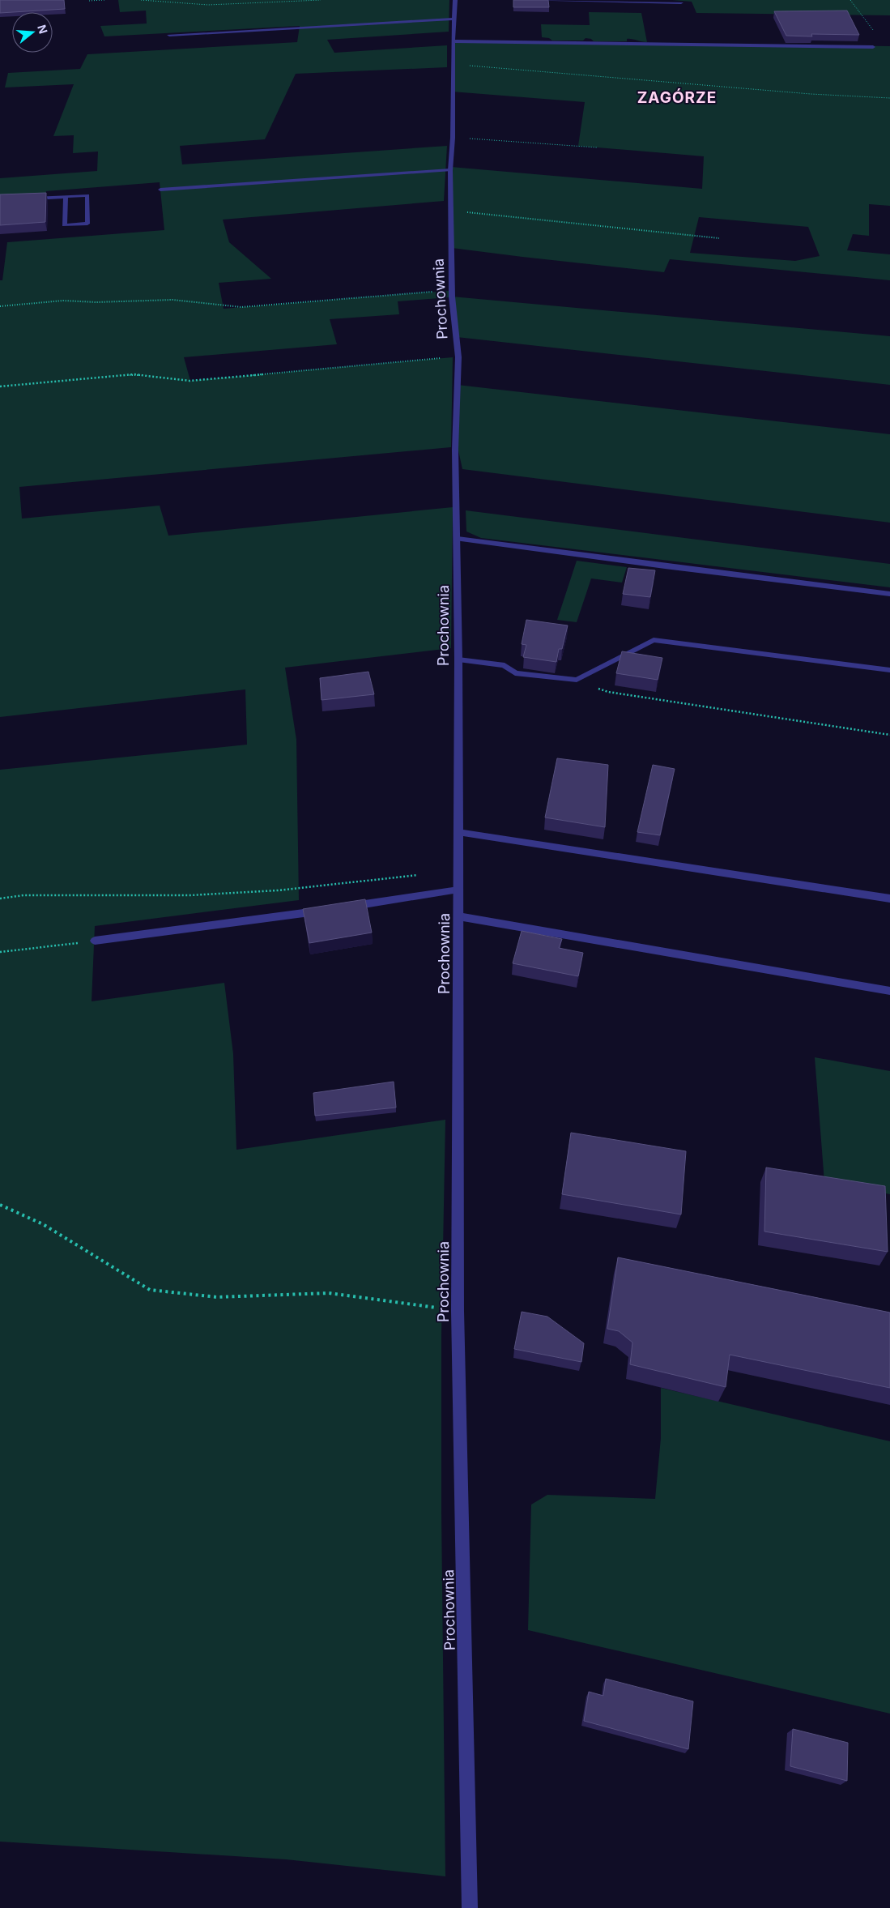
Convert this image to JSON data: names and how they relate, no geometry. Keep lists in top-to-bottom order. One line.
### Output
{"streets":{"street":["Prochownia"]},"districts":["ZAGÓRZE"],"north":"right"}
